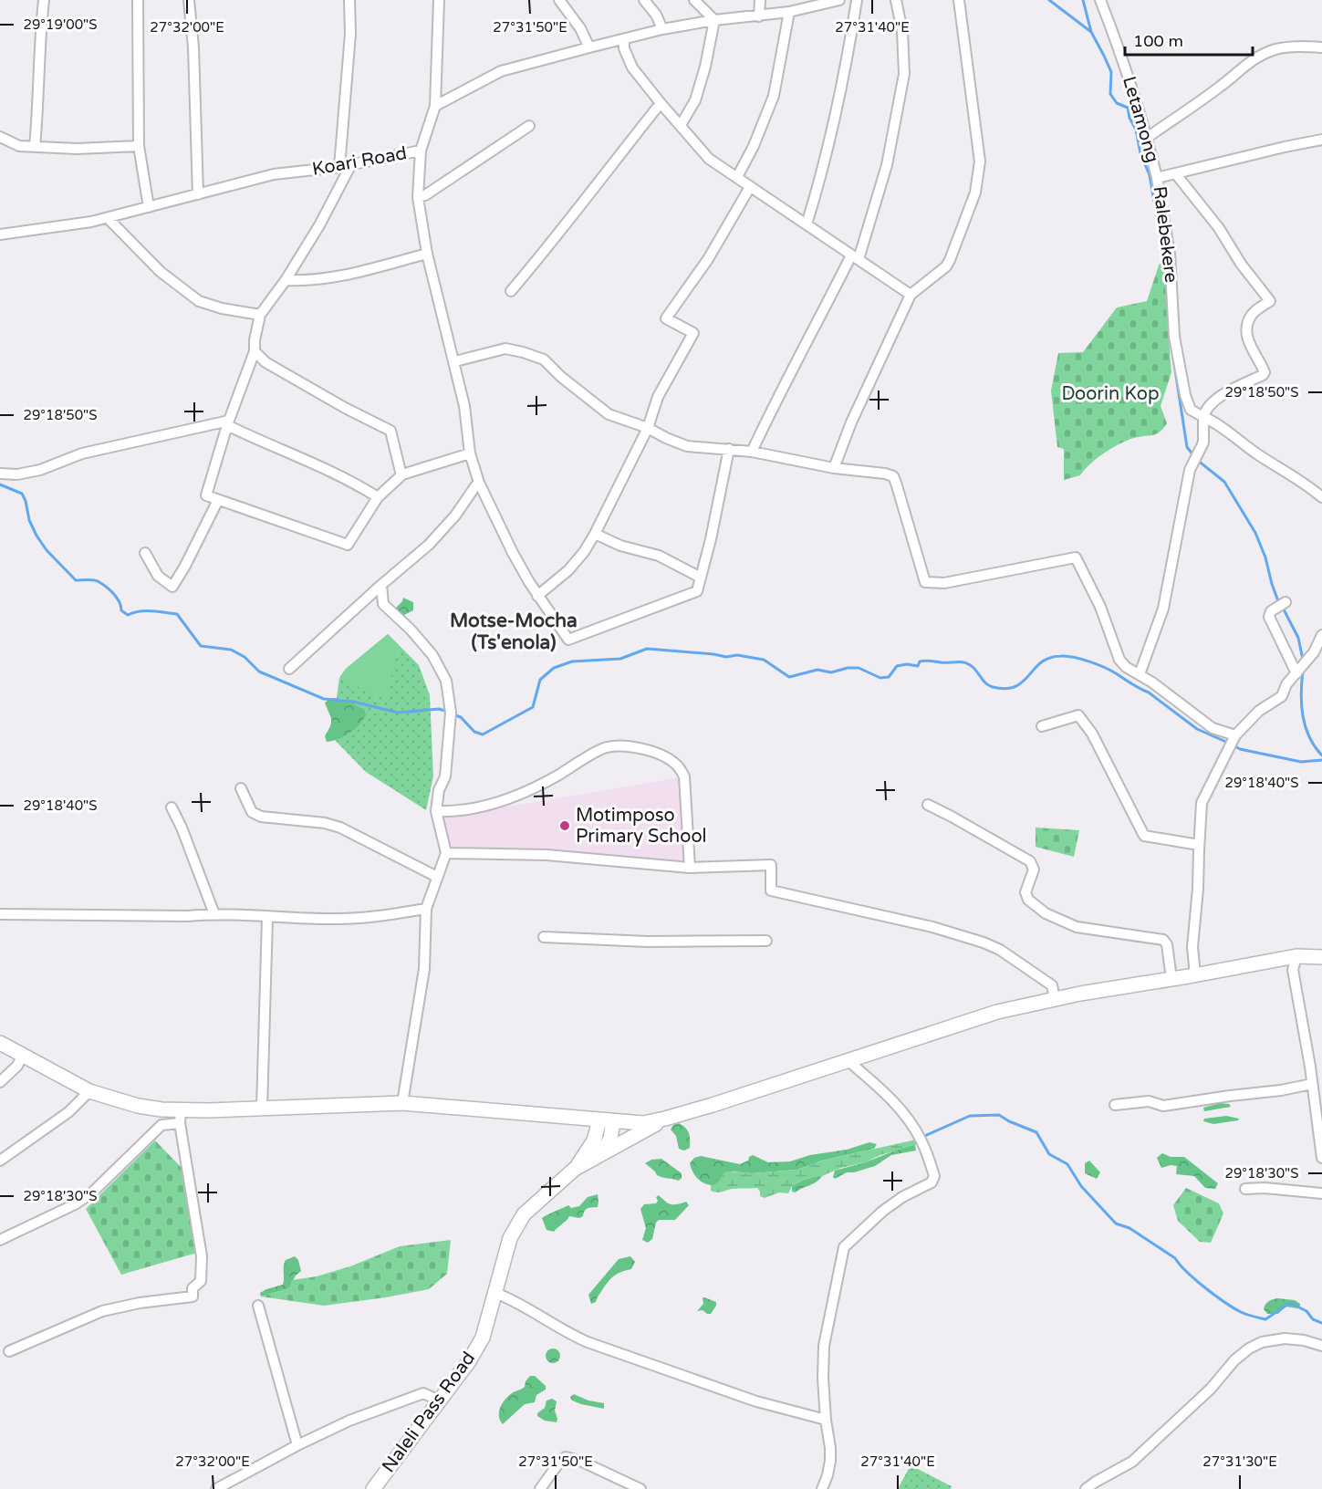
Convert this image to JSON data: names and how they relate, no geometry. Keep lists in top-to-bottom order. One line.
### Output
{"streets":{"main road":["Naleli Pass Road"],"street":["Letamong","Koari Road","Ralebekere"]},"crossings":[["Letamong","Ralebekere"]],"districts":["Motse-Mocha (Ts'enola)"],"parks":["Doorin Kop"],"places":["Motimposo Primary School"],"scale_bar":"100 m","coordinates":["29°19'00\"S","27°32'00\"E","27°31'50\"E","27°31'40\"E","29°18'50\"S","29°18'40\"S","29°18'30\"S","27°31'30\"E"]}
